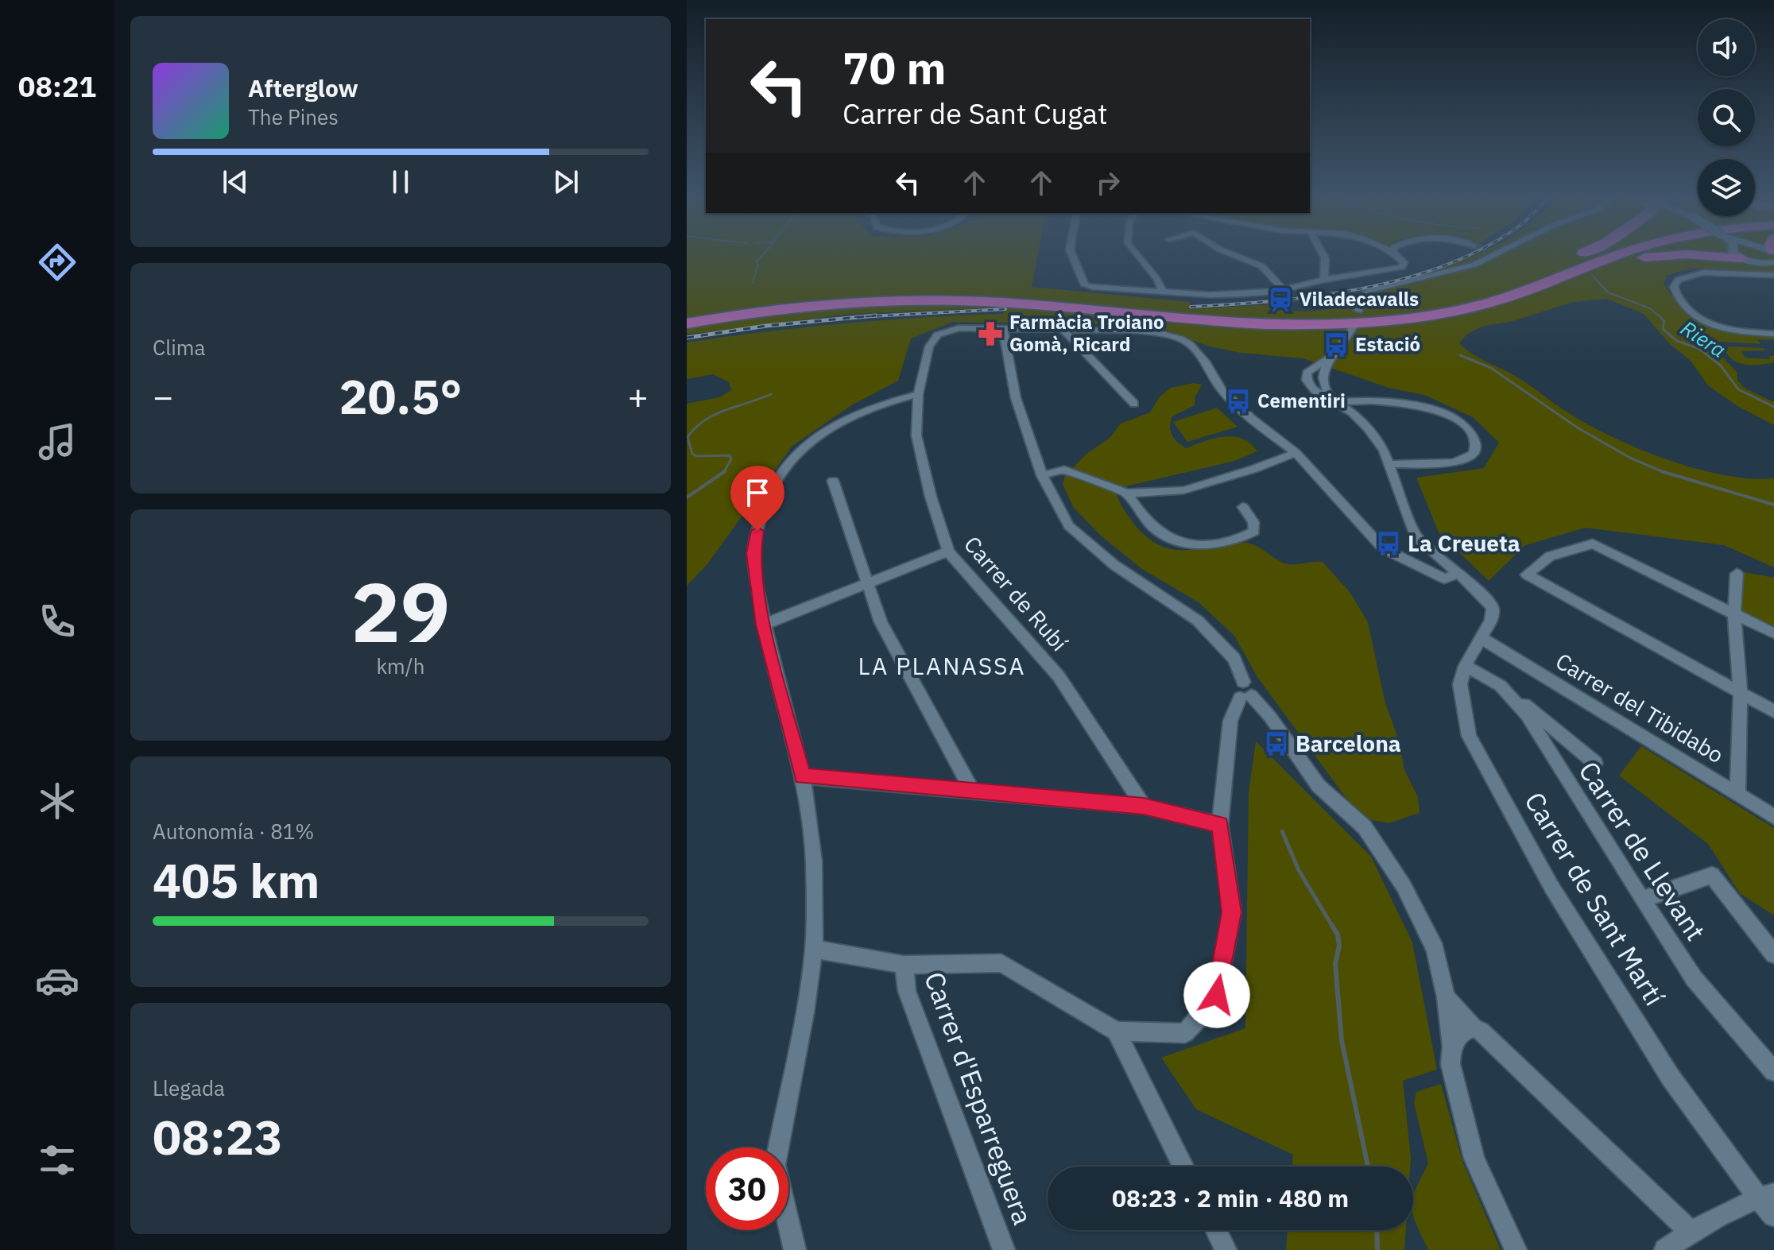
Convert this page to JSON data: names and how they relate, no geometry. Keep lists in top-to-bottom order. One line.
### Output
{"streets":{"street":["Carrer de Rubí","Carrer del Tibidabo","Carrer de Llevant","Carrer de Sant Martí","Carrer d'Esparreguera"]},"crossings":[["Carrer del Tibidabo","Carrer de Sant Martí"],["Carrer de Llevant","Carrer de Sant Martí"]],"districts":["LA PLANASSA"],"water":["Riera"],"places":{"station":["Viladecavalls"],"pharmacy":["Farmàcia Troiano Gomà, Ricard"],"bus stop":["Estació","Cementiri","La Creueta","Barcelona"]},"page":{"tabs":"08:21","turn":["70 m","Carrer de Sant Cugat"],"song":["Afterglow","The Pines"],"tile":["Clima",["29","km/h"],["Autonomía · 81%","405 km"],["Llegada","08:23"]],"heat":["−","20.5°","+"],"limit":"30","trip":"08:23 · 2 min · 480 m"}}
